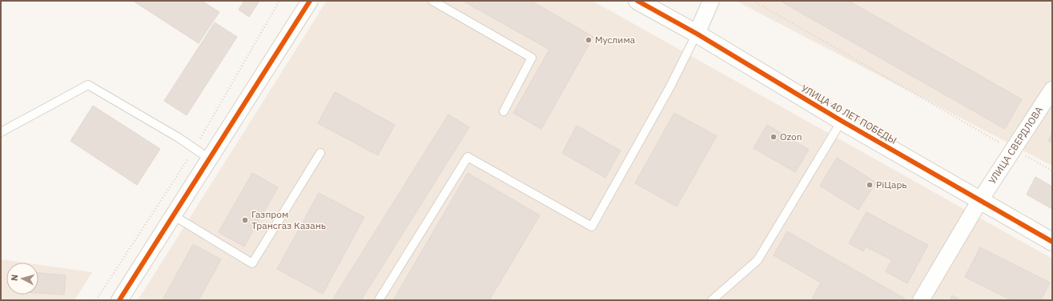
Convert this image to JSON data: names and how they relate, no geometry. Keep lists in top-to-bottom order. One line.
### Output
{"streets":{"street":["УЛИЦА 40 ЛЕТ ПОБЕДЫ","УЛИЦА СВЕРДЛОВА"]},"crossings":[["УЛИЦА 40 ЛЕТ ПОБЕДЫ","УЛИЦА СВЕРДЛОВА"]],"places":["Муслима","Ozon","PiЦарь","Газпром Трансгаз Казань"],"north":"left"}
